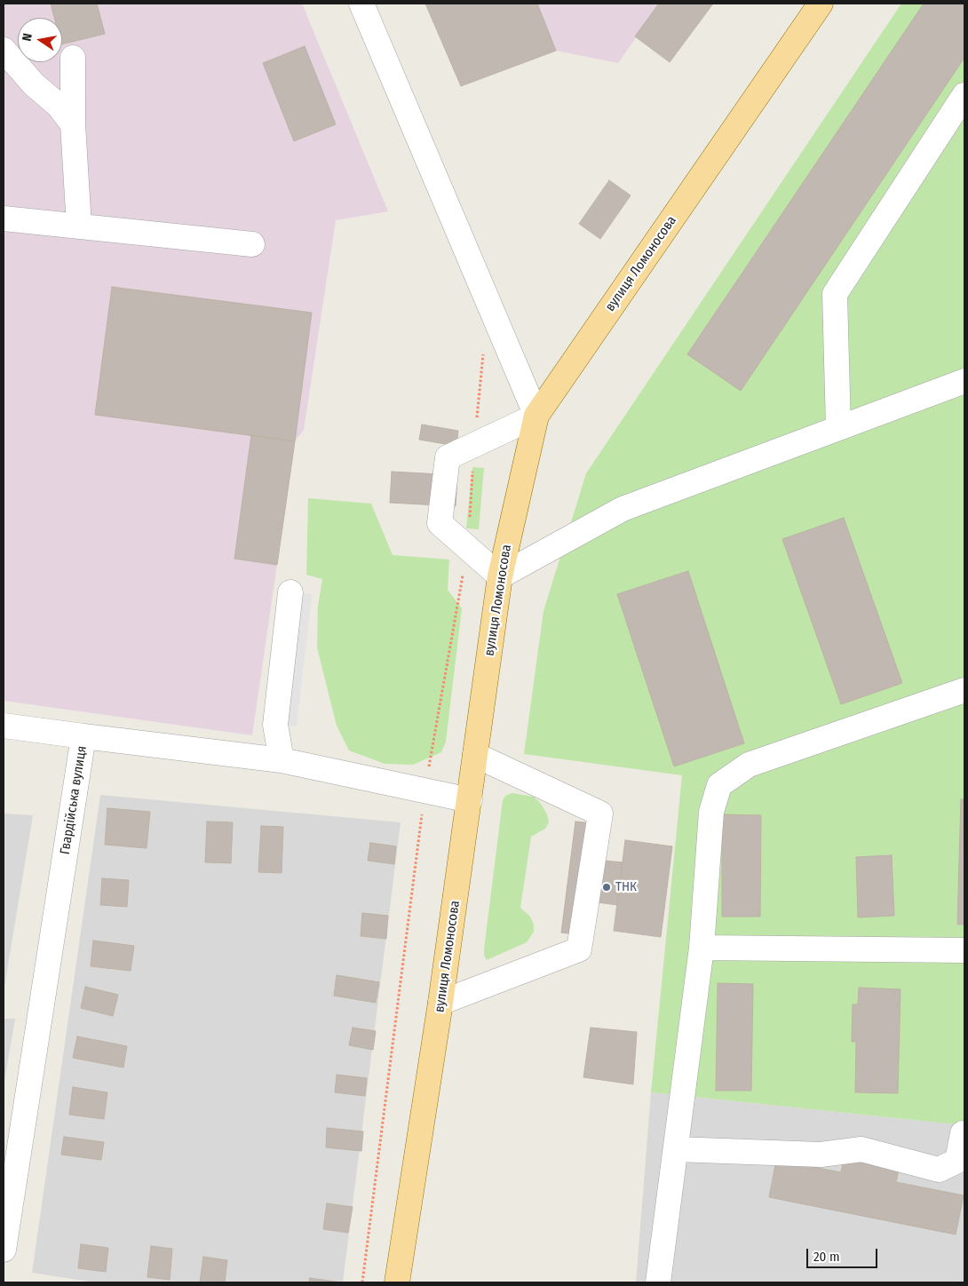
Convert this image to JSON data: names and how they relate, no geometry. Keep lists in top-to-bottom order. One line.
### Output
{"streets":{"main road":["вулиця Ломоносова"],"street":["Гвардійська вулиця"]},"crossings":[["вулиця Ломоносова","Гвардійська вулиця"]],"places":["ТНК"],"scale_bar":"20 m","north":"left"}
